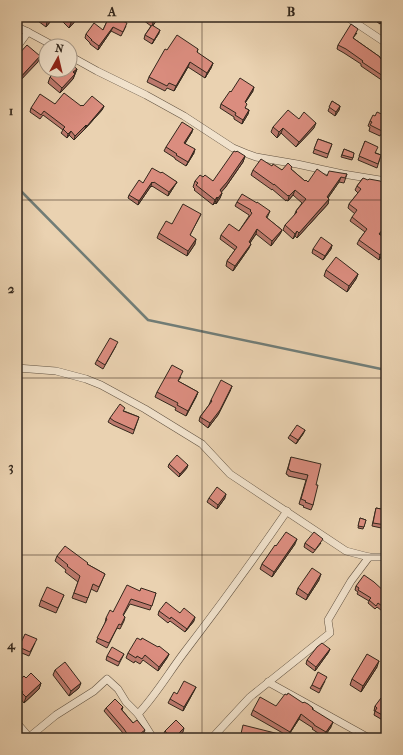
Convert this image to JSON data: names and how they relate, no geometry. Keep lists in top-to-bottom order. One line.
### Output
{"north":"top","grid":{"columns":["A","B"],"rows":["1","2","3","4"]}}
